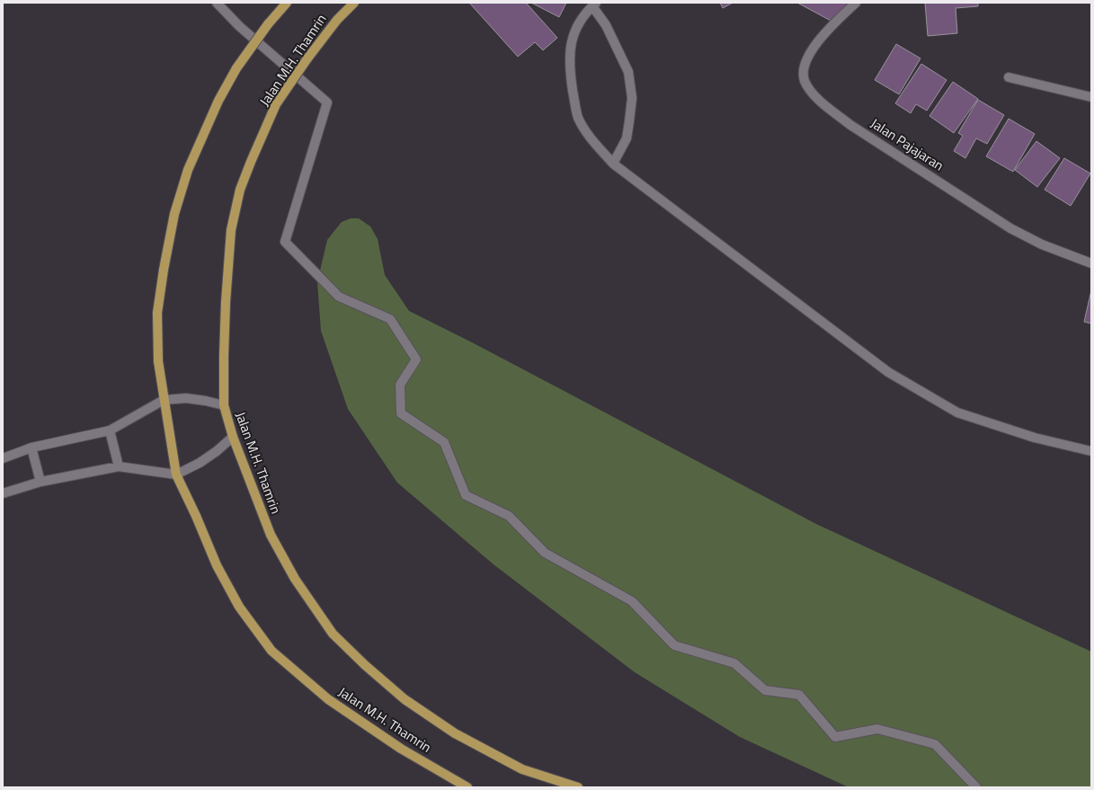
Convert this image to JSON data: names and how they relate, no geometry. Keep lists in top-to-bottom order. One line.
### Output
{"streets":{"main road":["Jalan M.H. Thamrin"],"street":["Jalan Pajajaran"]}}
